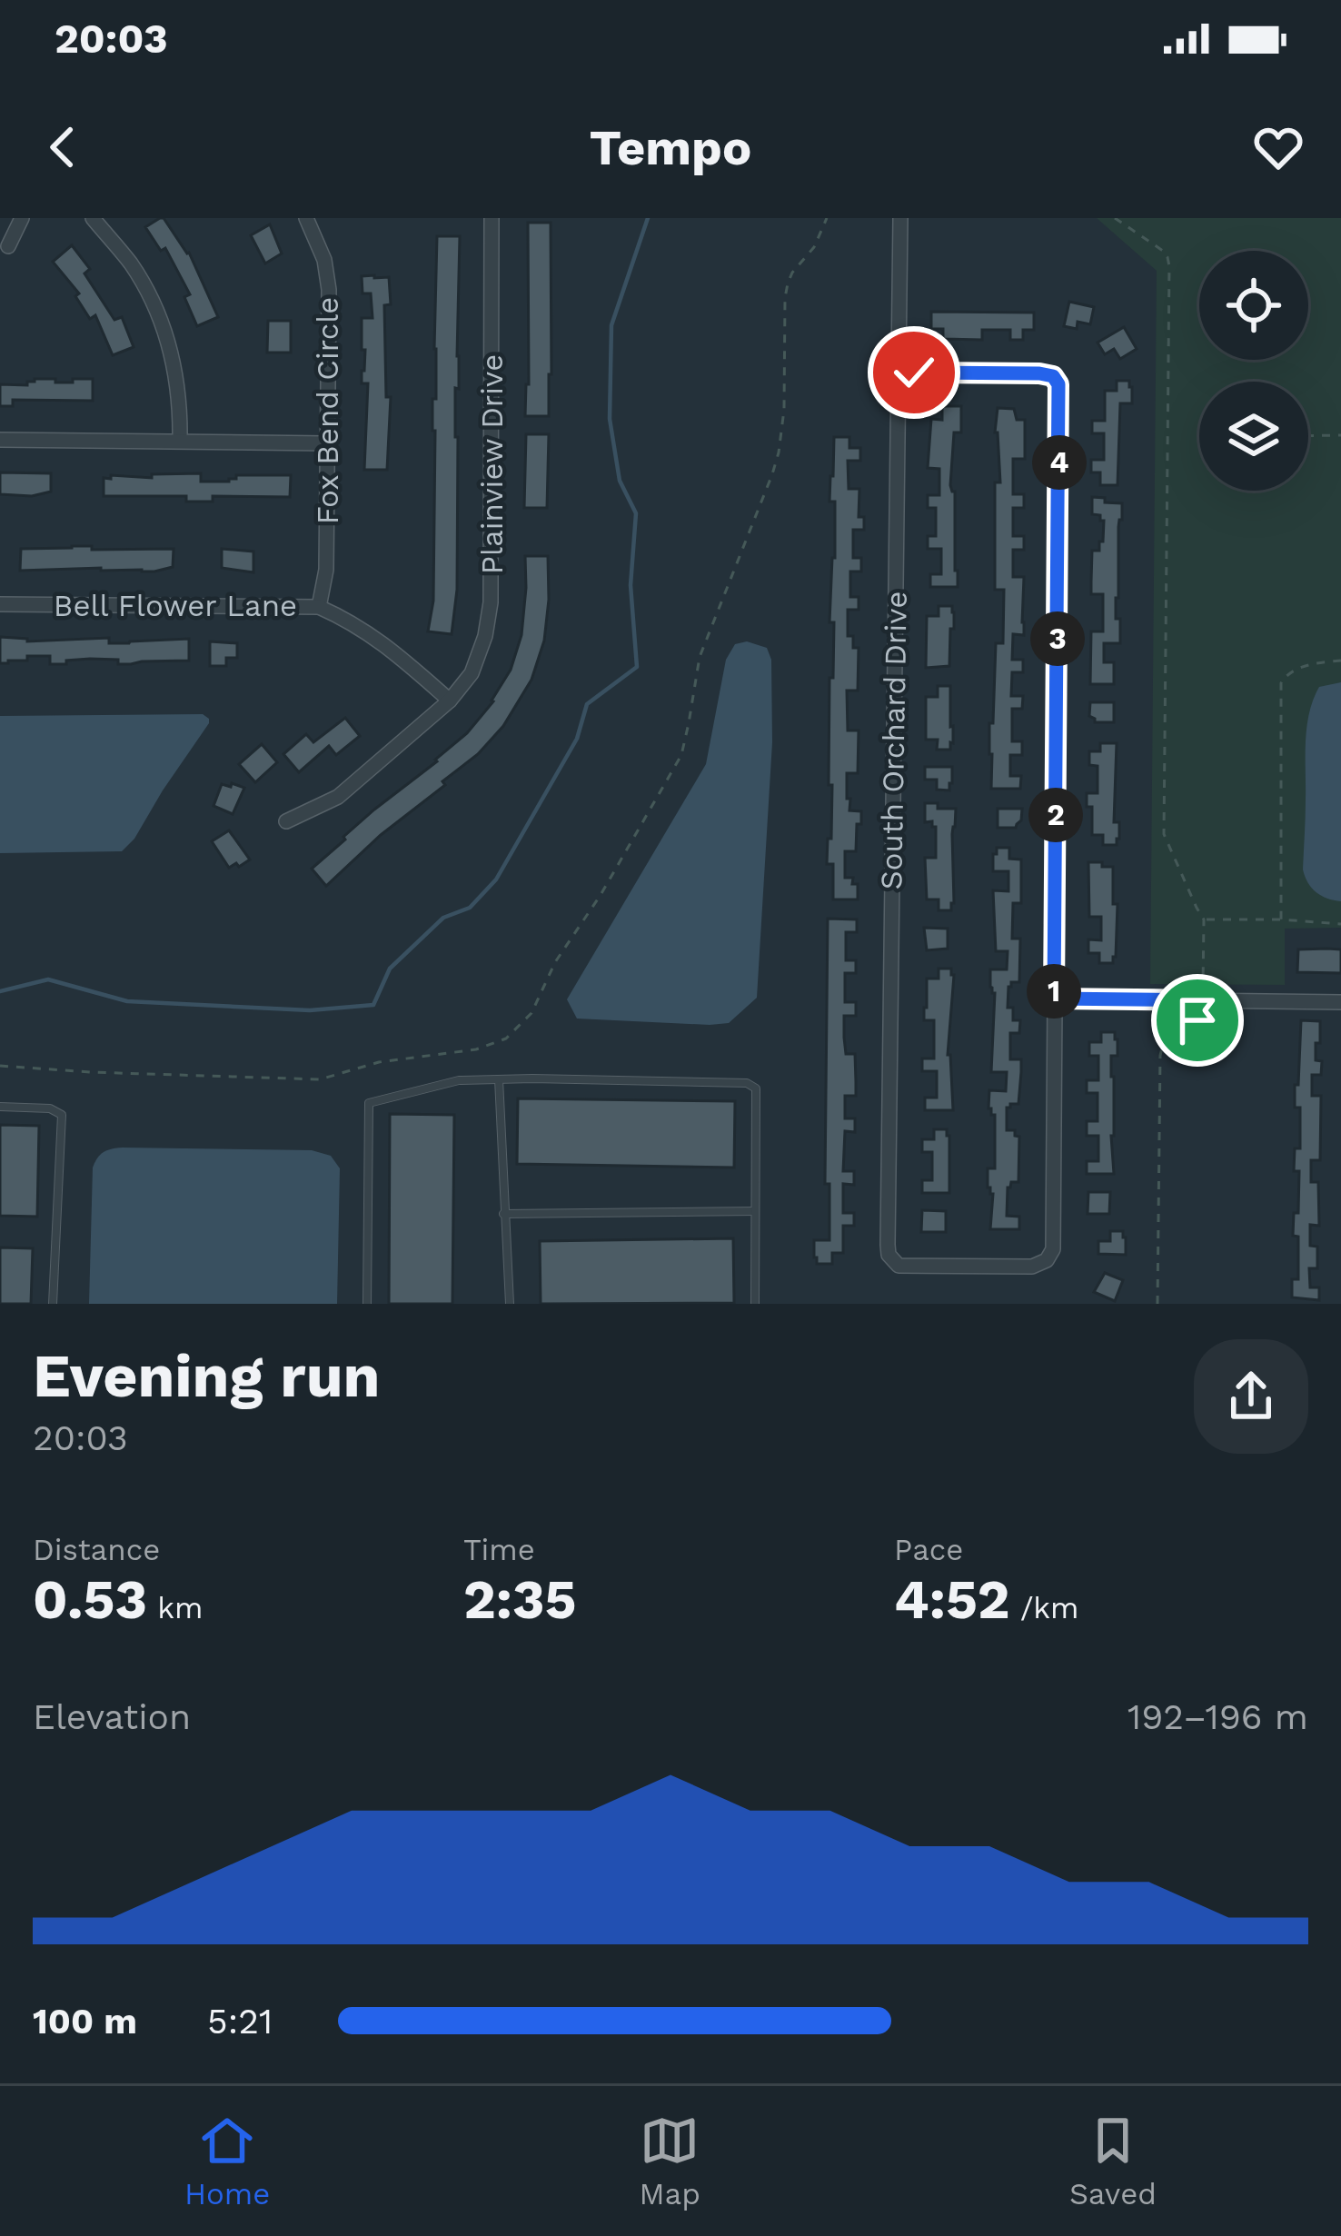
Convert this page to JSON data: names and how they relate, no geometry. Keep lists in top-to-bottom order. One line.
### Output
{"streets":{"street":["Fox Bend Circle","Plainview Drive","Bell Flower Lane","South Orchard Drive"]},"crossings":[["Fox Bend Circle","Bell Flower Lane"],["Plainview Drive","Bell Flower Lane"]],"page":{"status":"20:03","header":"Tempo","pins":["4","3","2","1"],"heading":["Evening run","20:03"],"stats":[["Distance","0.53 km"],["Time","2:35"],["Pace","4:52 /km"]],"chart":["Elevation","192–196 m"],"list":[{"name":"100 m","note":"5:21"}],"tabs":["Home","Map","Saved"]}}
